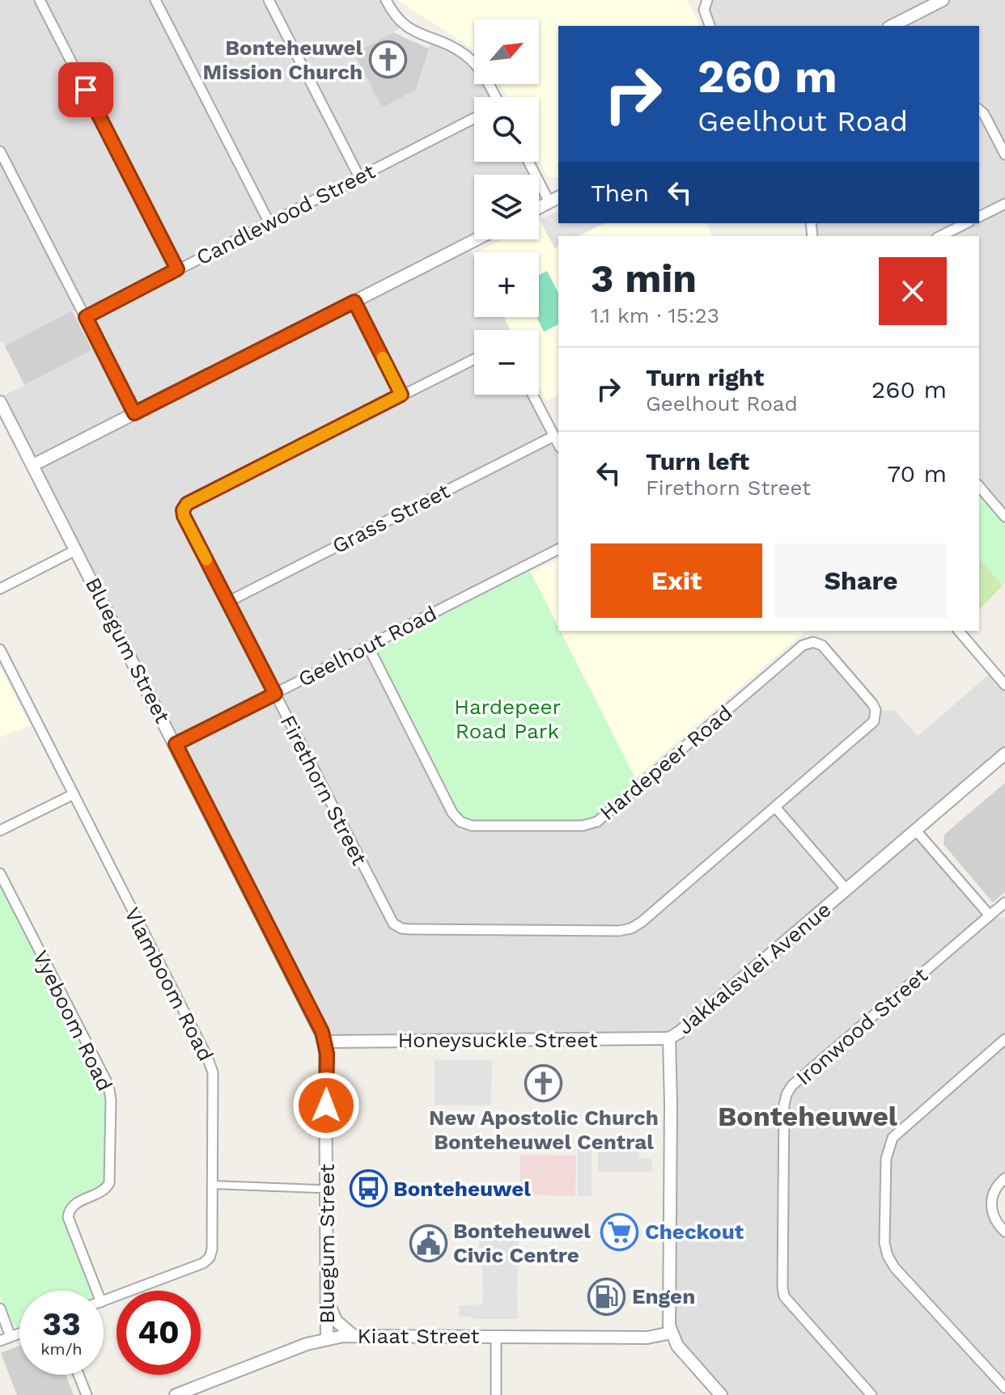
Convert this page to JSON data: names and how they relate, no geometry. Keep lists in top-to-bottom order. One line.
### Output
{"streets":{"street":["Candlewood Street","Grass Street","Geelhout Road","Bluegum Street","Hardepeer Road","Firethorn Street","Jakkalsvlei Avenue","Vlamboom Road","Vyeboom Road","Ironwood Street","Honeysuckle Street","Kiaat Street"]},"crossings":[["Grass Street","Firethorn Street"],["Geelhout Road","Bluegum Street"],["Geelhout Road","Hardepeer Road"],["Geelhout Road","Firethorn Street"],["Bluegum Street","Honeysuckle Street"],["Bluegum Street","Kiaat Street"],["Hardepeer Road","Firethorn Street"],["Jakkalsvlei Avenue","Honeysuckle Street"],["Jakkalsvlei Avenue","Kiaat Street"]],"districts":["Bonteheuwel"],"parks":["Hardepeer Road Park"],"places":{"church":["Bonteheuwel Mission Church","New Apostolic Church Bonteheuwel Central"],"bus stop":["Bonteheuwel"],"supermarket":["Checkout"],"public building":["Bonteheuwel Civic Centre"],"fuel station":["Engen"]},"north":"top right","page":{"map_buttons":["+","−"],"turn":["260 m","Geelhout Road"],"then":"Then","heading":["3 min","1.1 km · 15:23"],"list":[{"name":"Turn right","note":"Geelhout Road","value":"260 m"},{"name":"Turn left","note":"Firethorn Street","value":"70 m"}],"buttons":["Exit","Share"],"speed":"33 km/h","limit":"40"}}
